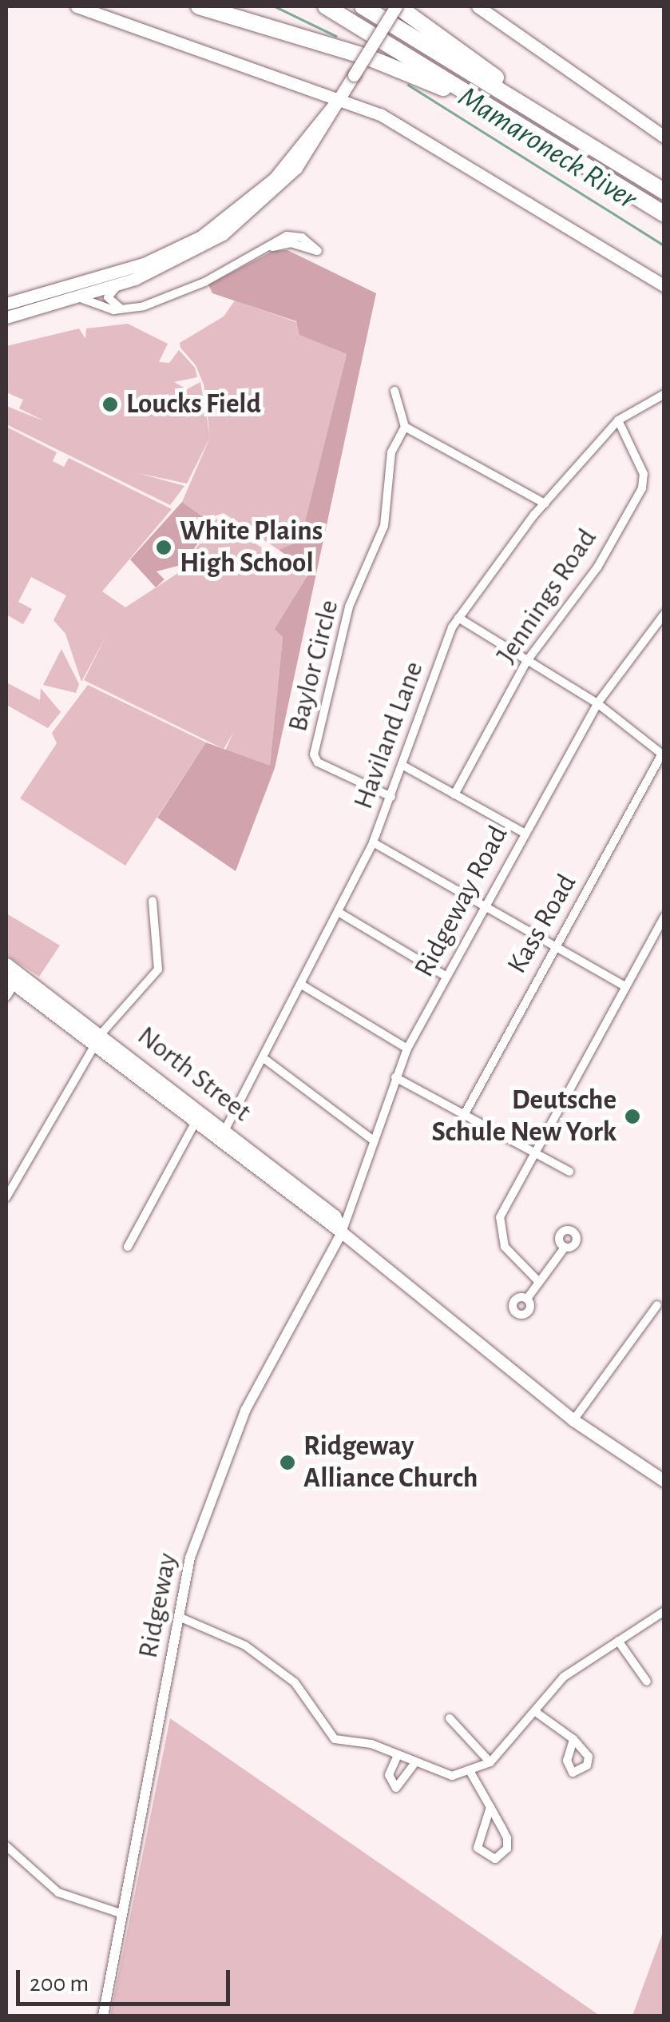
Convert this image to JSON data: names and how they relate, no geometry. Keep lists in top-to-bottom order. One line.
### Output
{"streets":{"main road":["North Street"],"street":["Jennings Road","Baylor Circle","Haviland Lane","Ridgeway Road","Kass Road","Ridgeway"]},"crossings":[["Jennings Road","Haviland Lane"],["Baylor Circle","Haviland Lane"],["Haviland Lane","North Street"],["Ridgeway Road","North Street"],["Ridgeway Road","Ridgeway"],["North Street","Ridgeway"]],"water":["Mamaroneck River"],"places":["Loucks Field","White Plains High School","Deutsche Schule New York","Ridgeway Alliance Church"],"scale_bar":"200 m"}
